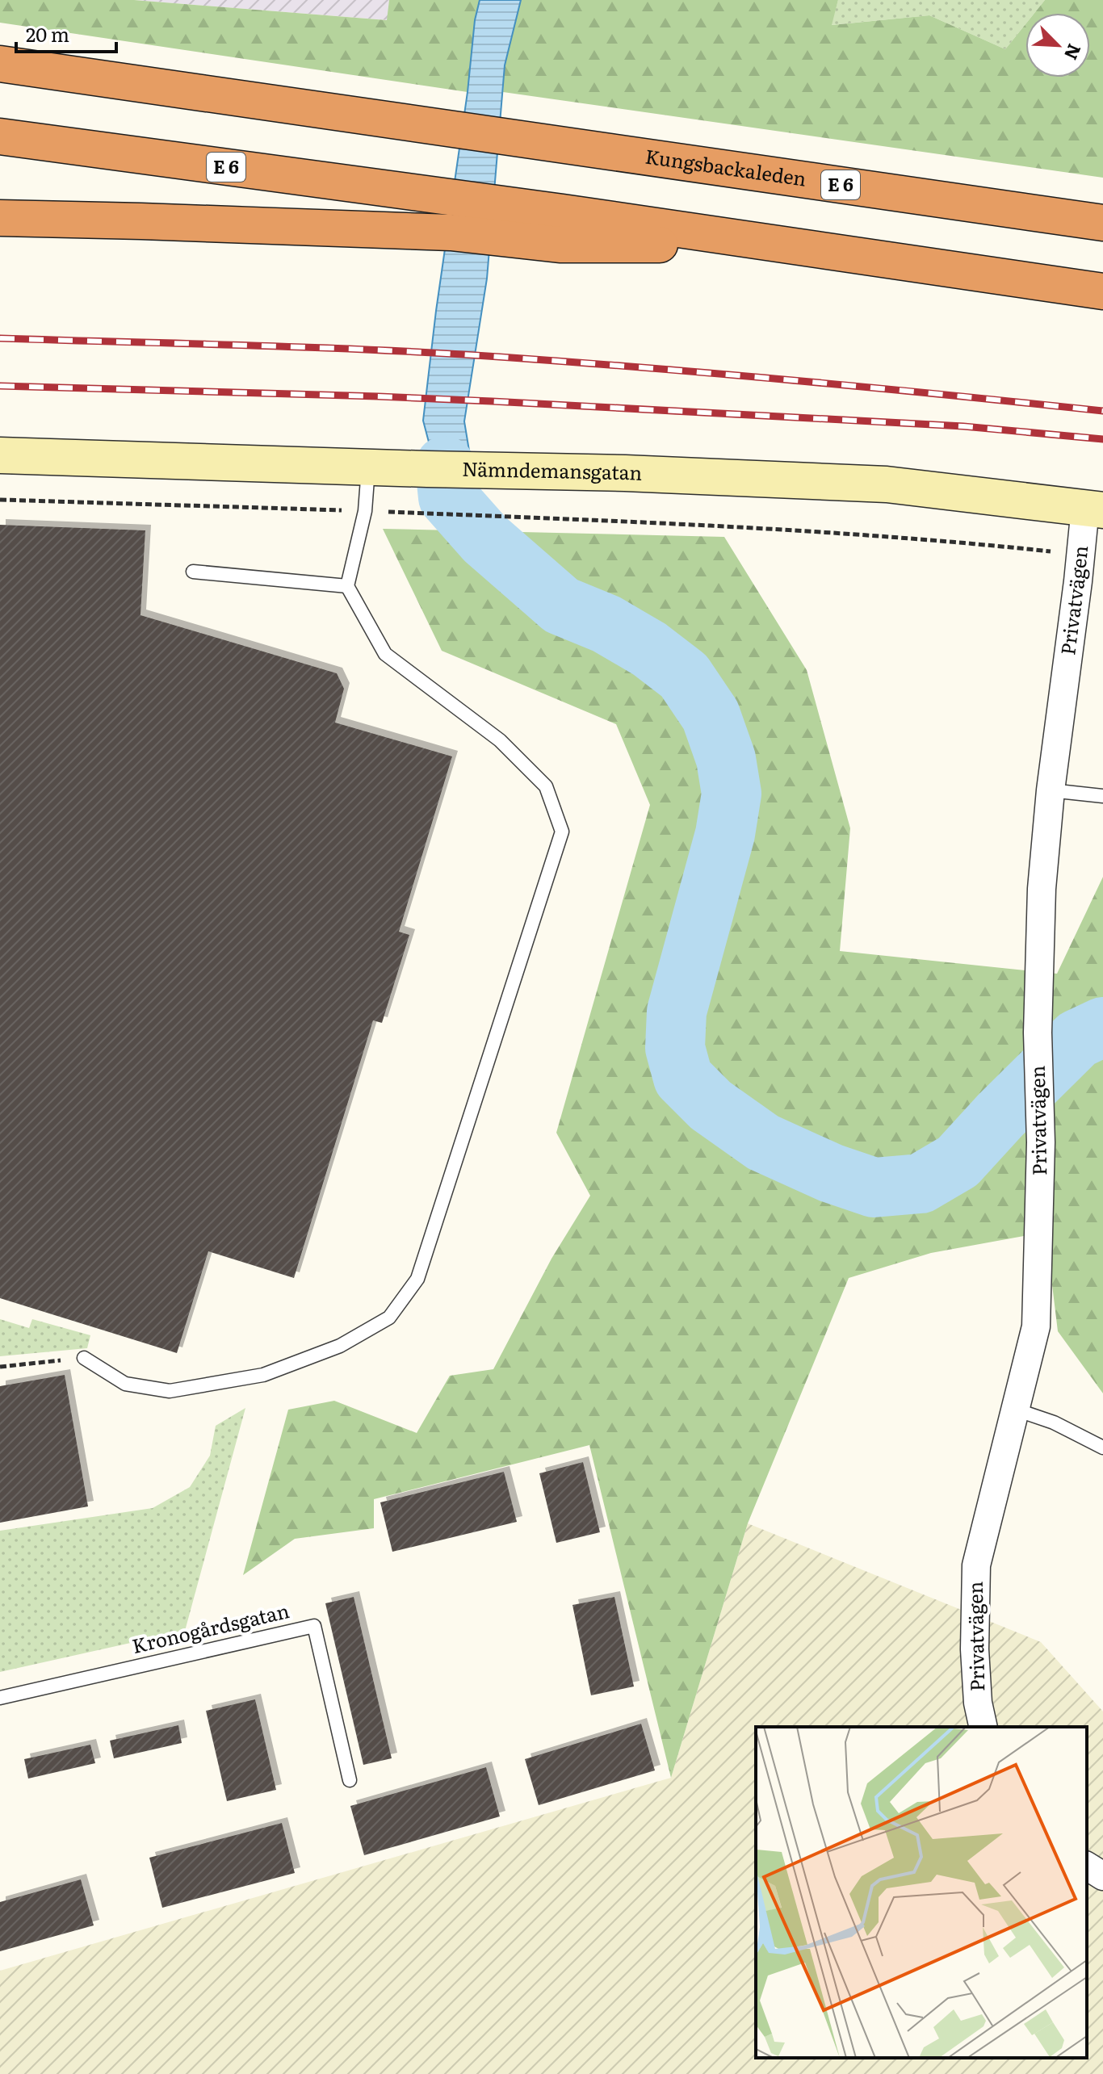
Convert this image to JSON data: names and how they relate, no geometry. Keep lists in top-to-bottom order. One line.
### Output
{"streets":{"highway":["E 6","Kungsbackaleden"],"street":["Nämndemansgatan","Privatvägen"],"lane":["Kronogårdsgatan"]},"crossings":[["Nämndemansgatan","Privatvägen"]],"scale_bar":"20 m","north":"bottom right"}
